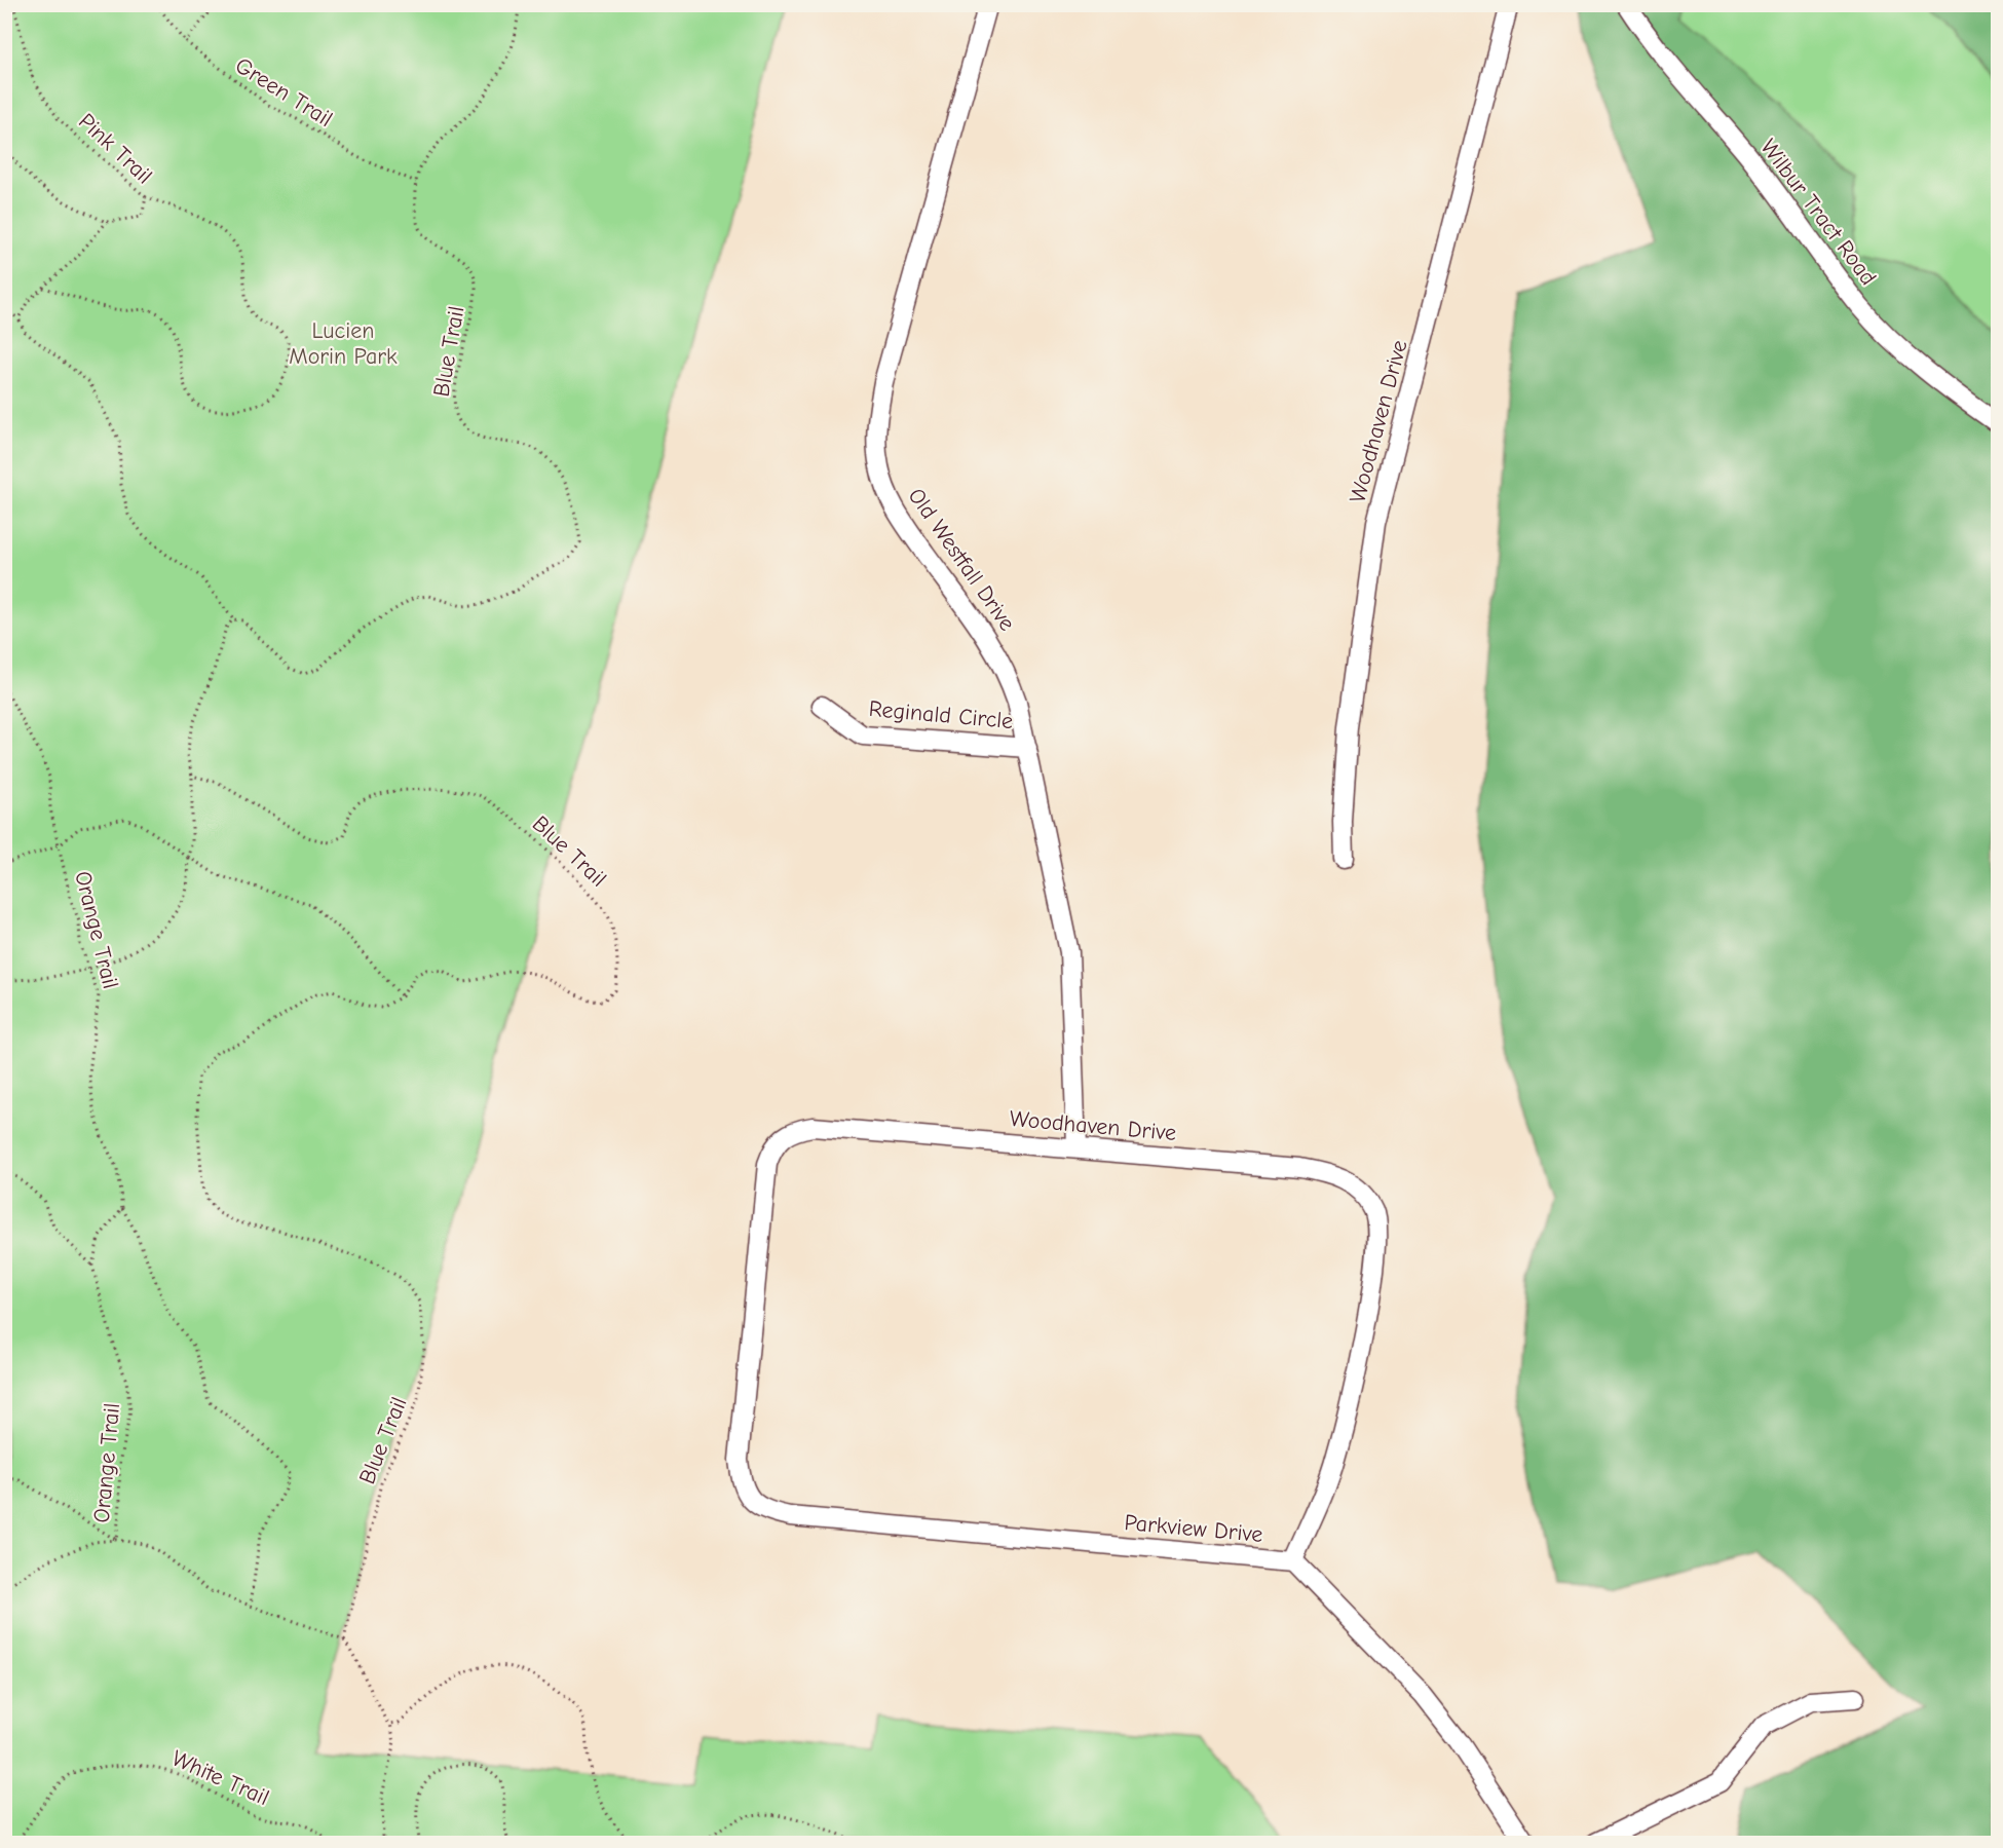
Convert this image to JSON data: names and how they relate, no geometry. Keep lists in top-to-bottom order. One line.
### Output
{"streets":{"street":["Wilbur Tract Road","Woodhaven Drive","Old Westfall Drive","Reginald Circle","Parkview Drive"],"path":["Green Trail","Pink Trail","Blue Trail","Orange Trail","White Trail"]},"crossings":[["Green Trail","Blue Trail"],["Woodhaven Drive","Old Westfall Drive"],["Woodhaven Drive","Parkview Drive"],["Old Westfall Drive","Reginald Circle"]],"parks":["Lucien Morin Park"]}
